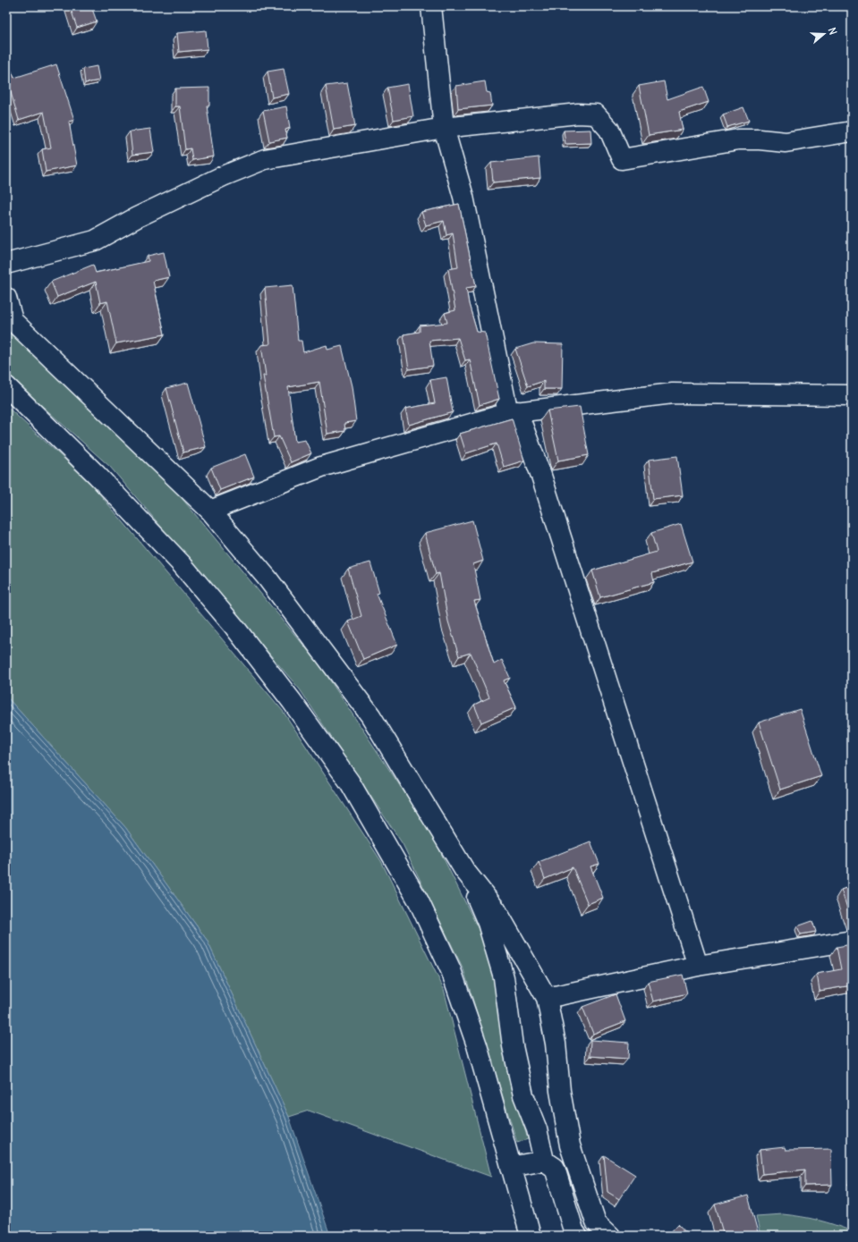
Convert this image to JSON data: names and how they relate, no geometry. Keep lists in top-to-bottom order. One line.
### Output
{"north":"right"}
